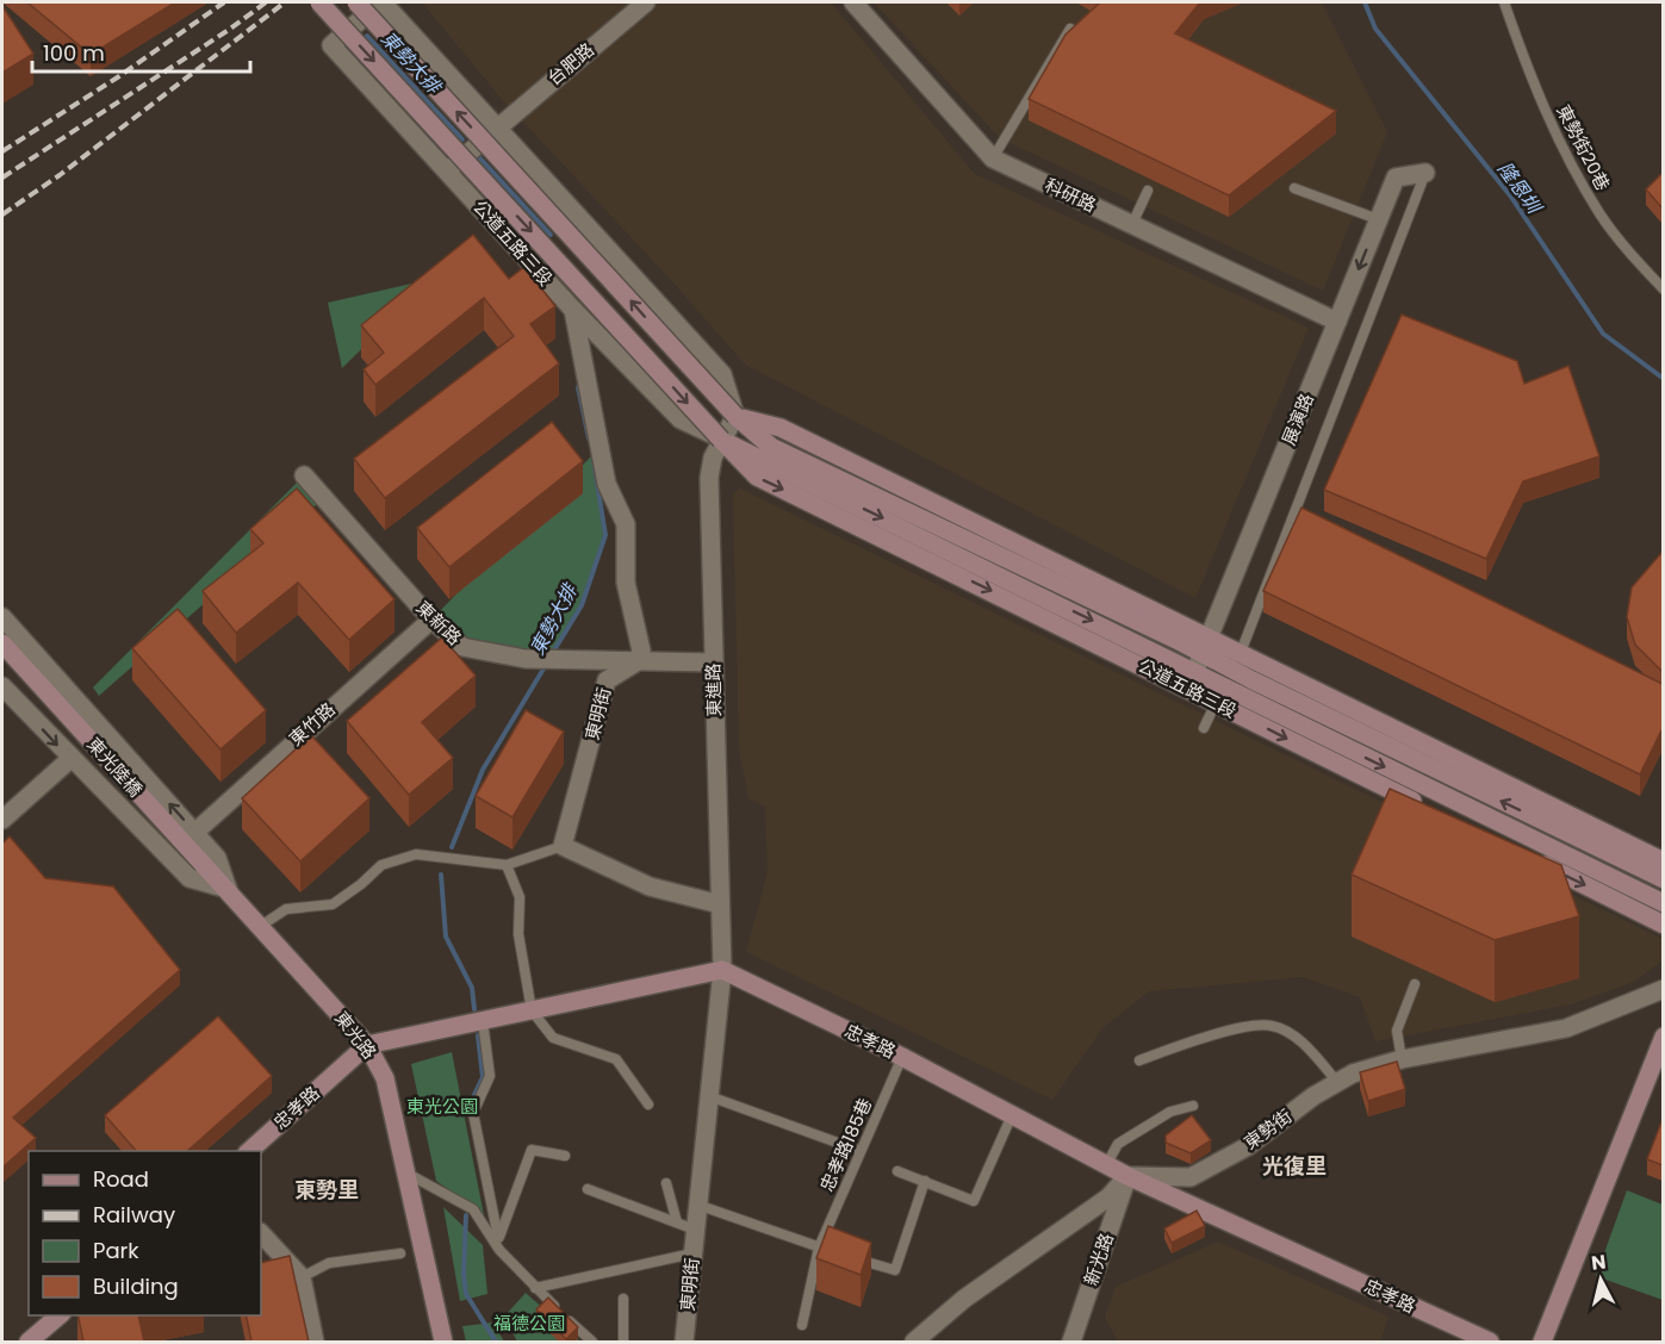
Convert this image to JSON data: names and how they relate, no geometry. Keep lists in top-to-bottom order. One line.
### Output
{"streets":{"street":["台肥路","科研路","公道五路三段","展演路","東新路","東進路","東明街","東竹路","東光陸橋","東光路","忠孝路","東勢街","新光路"],"lane":["東勢街20巷","忠孝路185巷"]},"crossings":[["台肥路","公道五路三段"],["科研路","展演路"],["公道五路三段","展演路"],["公道五路三段","東進路"],["東新路","東進路"],["東新路","東明街"],["東新路","東竹路"],["東進路","東明街"],["東進路","忠孝路"],["東明街","忠孝路"],["東竹路","東光路"],["東光陸橋","東光路"],["東光路","忠孝路"],["忠孝路","東勢街"],["忠孝路","忠孝路185巷"],["忠孝路","新光路"],["東勢街","新光路"]],"districts":["光復里","東勢里"],"water":["東勢大排","隆恩圳"],"parks":["東光公園","福德公園"],"legend":["Road","Railway","Park","Building"],"scale_bar":"100 m","north":"top"}
